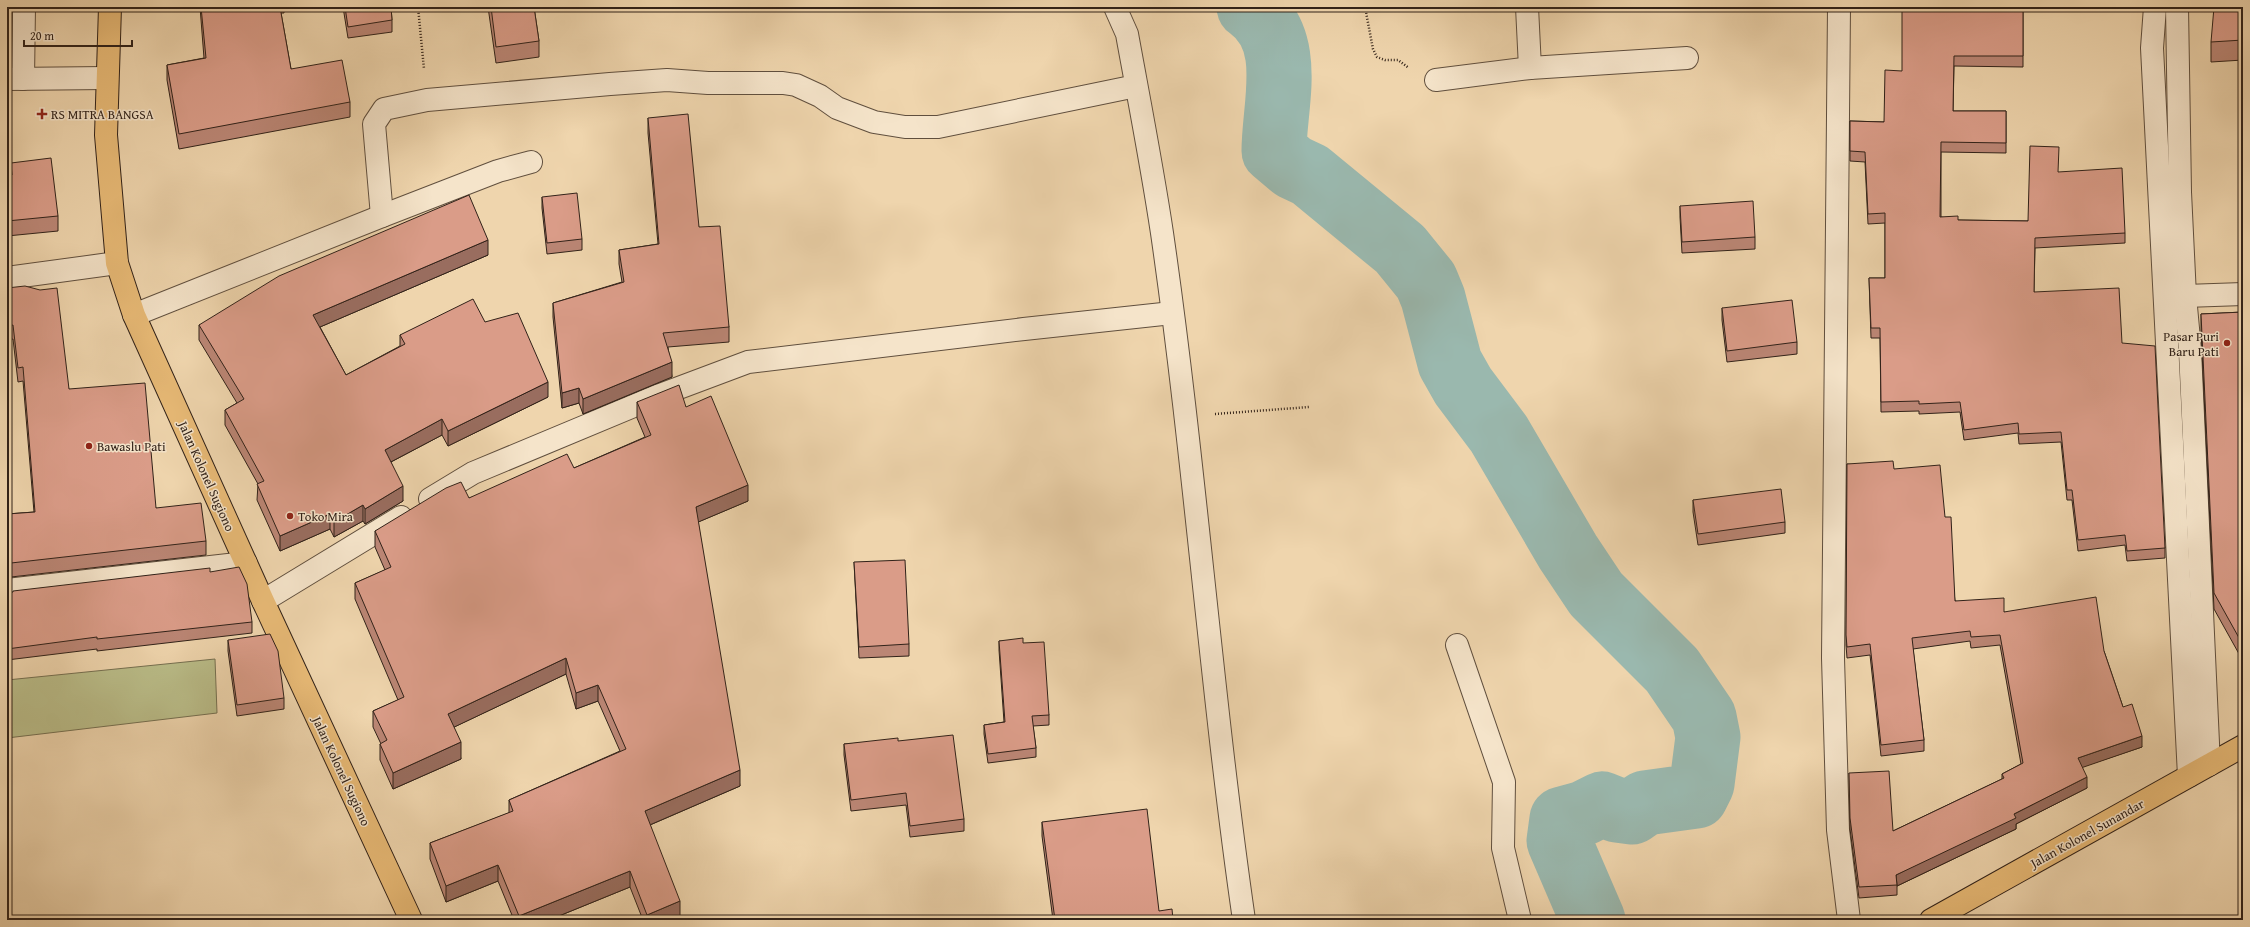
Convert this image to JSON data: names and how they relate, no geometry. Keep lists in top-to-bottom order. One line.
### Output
{"streets":{"main road":["Jalan Kolonel Sugiono","Jalan Kolonel Sunandar"]},"places":{"health":["RS MITRA BANGSA"],"other":["Pasar Puri Baru Pati","Bawaslu Pati","Toko Mira"]},"scale_bar":"20 m"}
